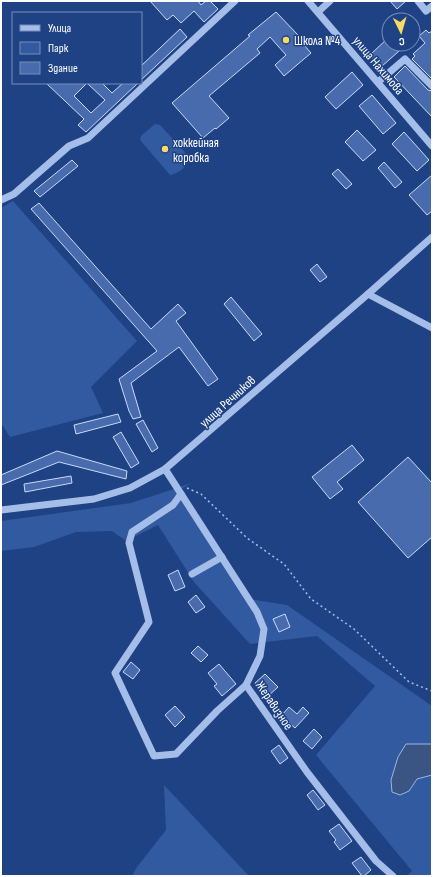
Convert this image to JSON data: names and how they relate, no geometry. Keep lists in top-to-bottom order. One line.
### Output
{"streets":{"street":["улица Нахимова","улица Речников","Жеравизное"]},"crossings":[["улица Речников","Жеравизное"]],"places":["Школа №4","хоккейная коробка"],"legend":["Улица","Парк","Здание"],"north":"bottom"}
